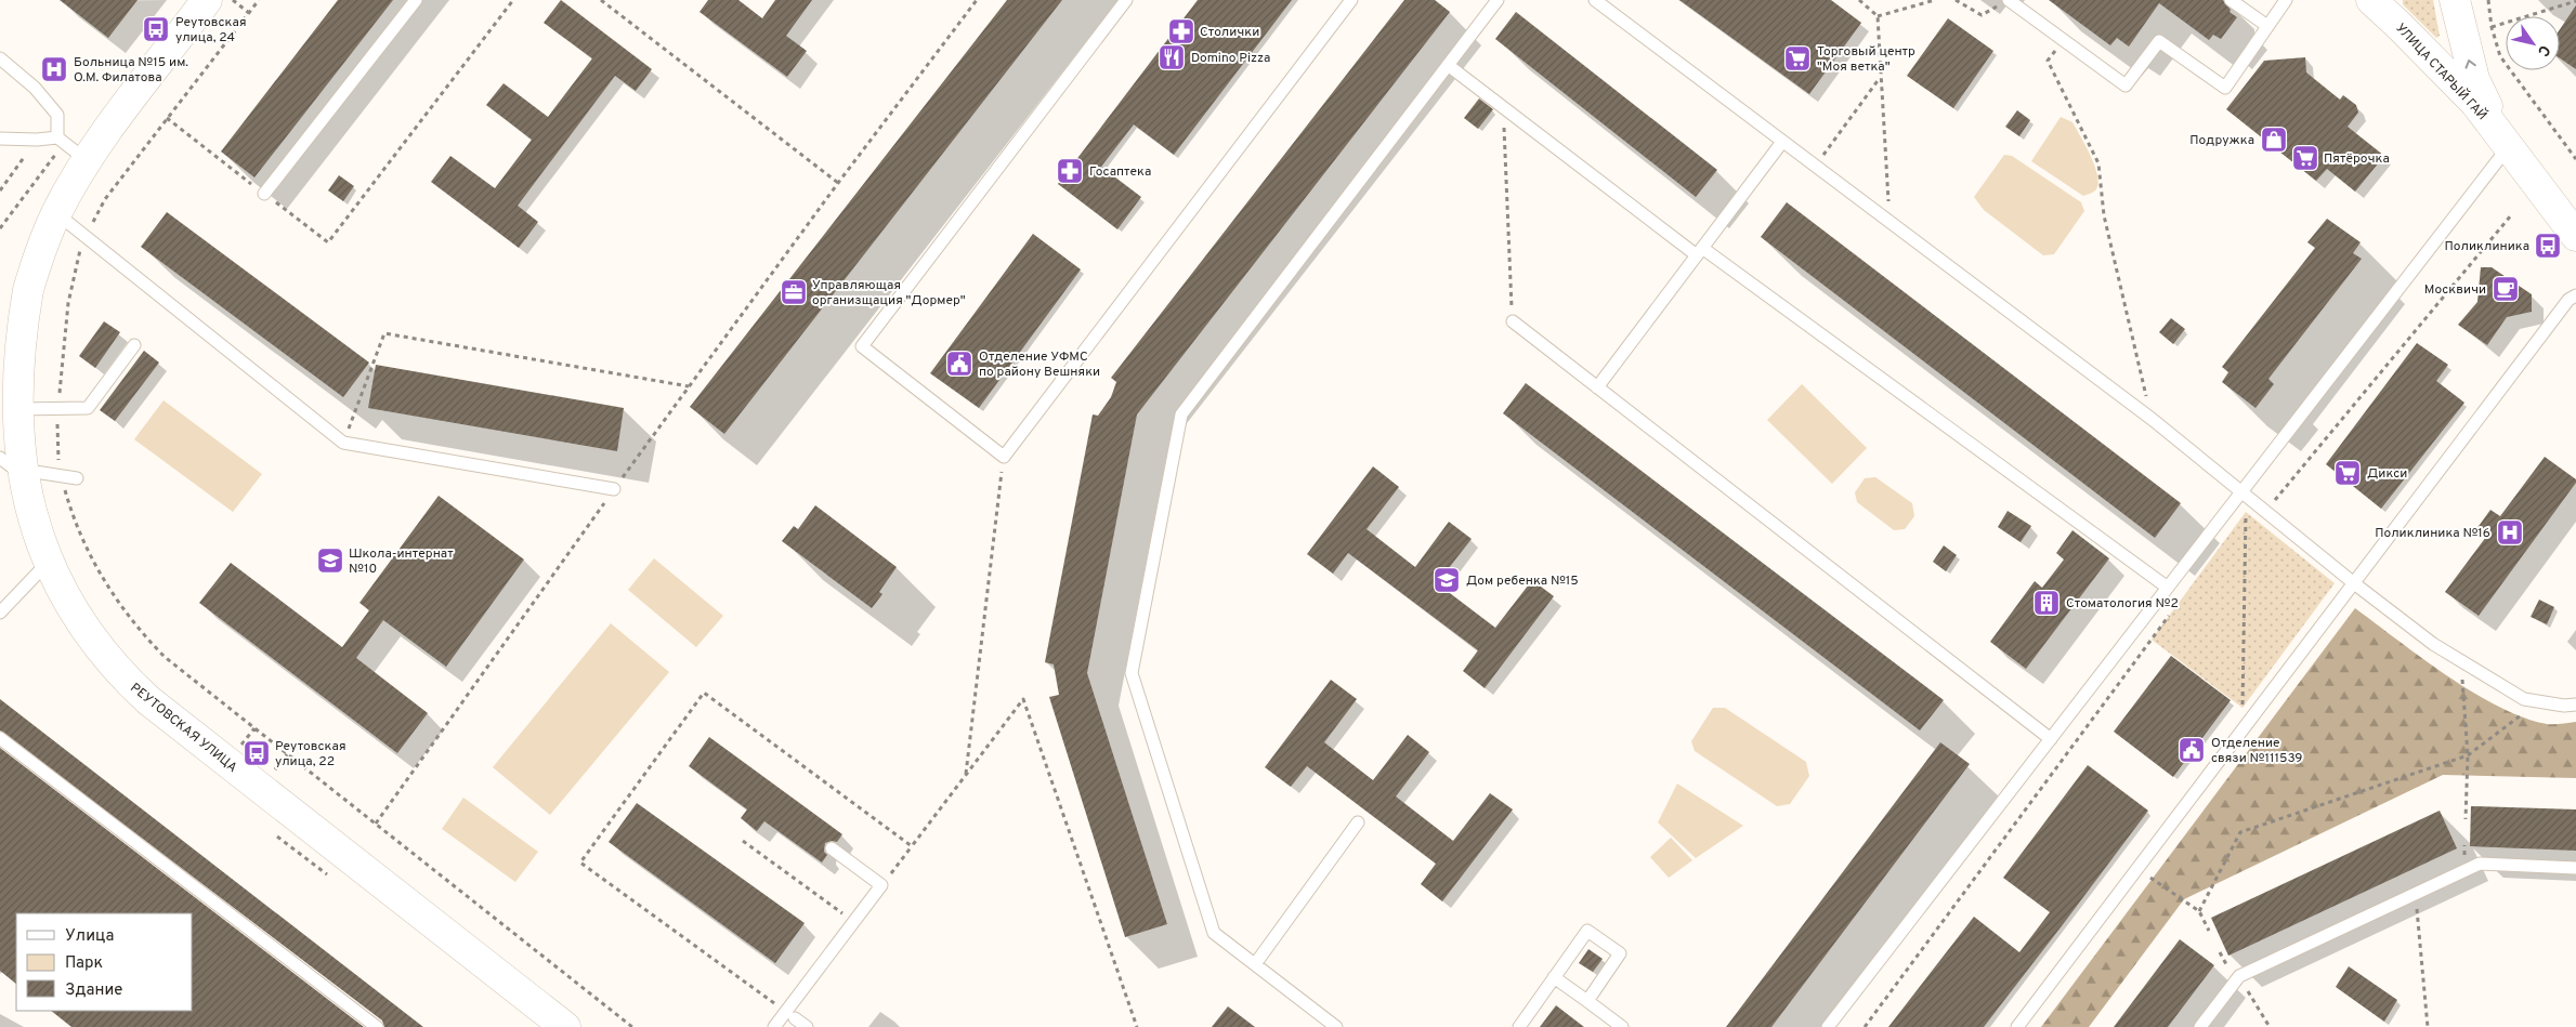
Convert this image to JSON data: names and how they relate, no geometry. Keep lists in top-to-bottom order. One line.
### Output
{"streets":{"street":["УЛИЦА СТАРЫЙ ГАЙ","РЕУТОВСКАЯ УЛИЦА"]},"places":{"bus stop":["Реутовская улица, 24","Поликлиника","Реутовская улица, 22"],"pharmacy":["Столички","Госаптека"],"restaurant":["Domino Pizza"],"supermarket":["Торговый центр \"Моя ветка\"","Пятёрочка","Дикси"],"hospital":["Больница №15 им. О.М. Филатова","Поликлиника №16"],"shop":["Подружка"],"cafe":["Москвичи"],"office":["Управляющая организщация \"Дормер\""],"public building":["Отделение УФМС по району Вешняки","Отделение связи №111539"],"school or university":["Школа-интернат №10","Дом ребенка №15"],"building":["Стоматология №2"]},"legend":["Улица","Парк","Здание"],"north":"bottom right"}
